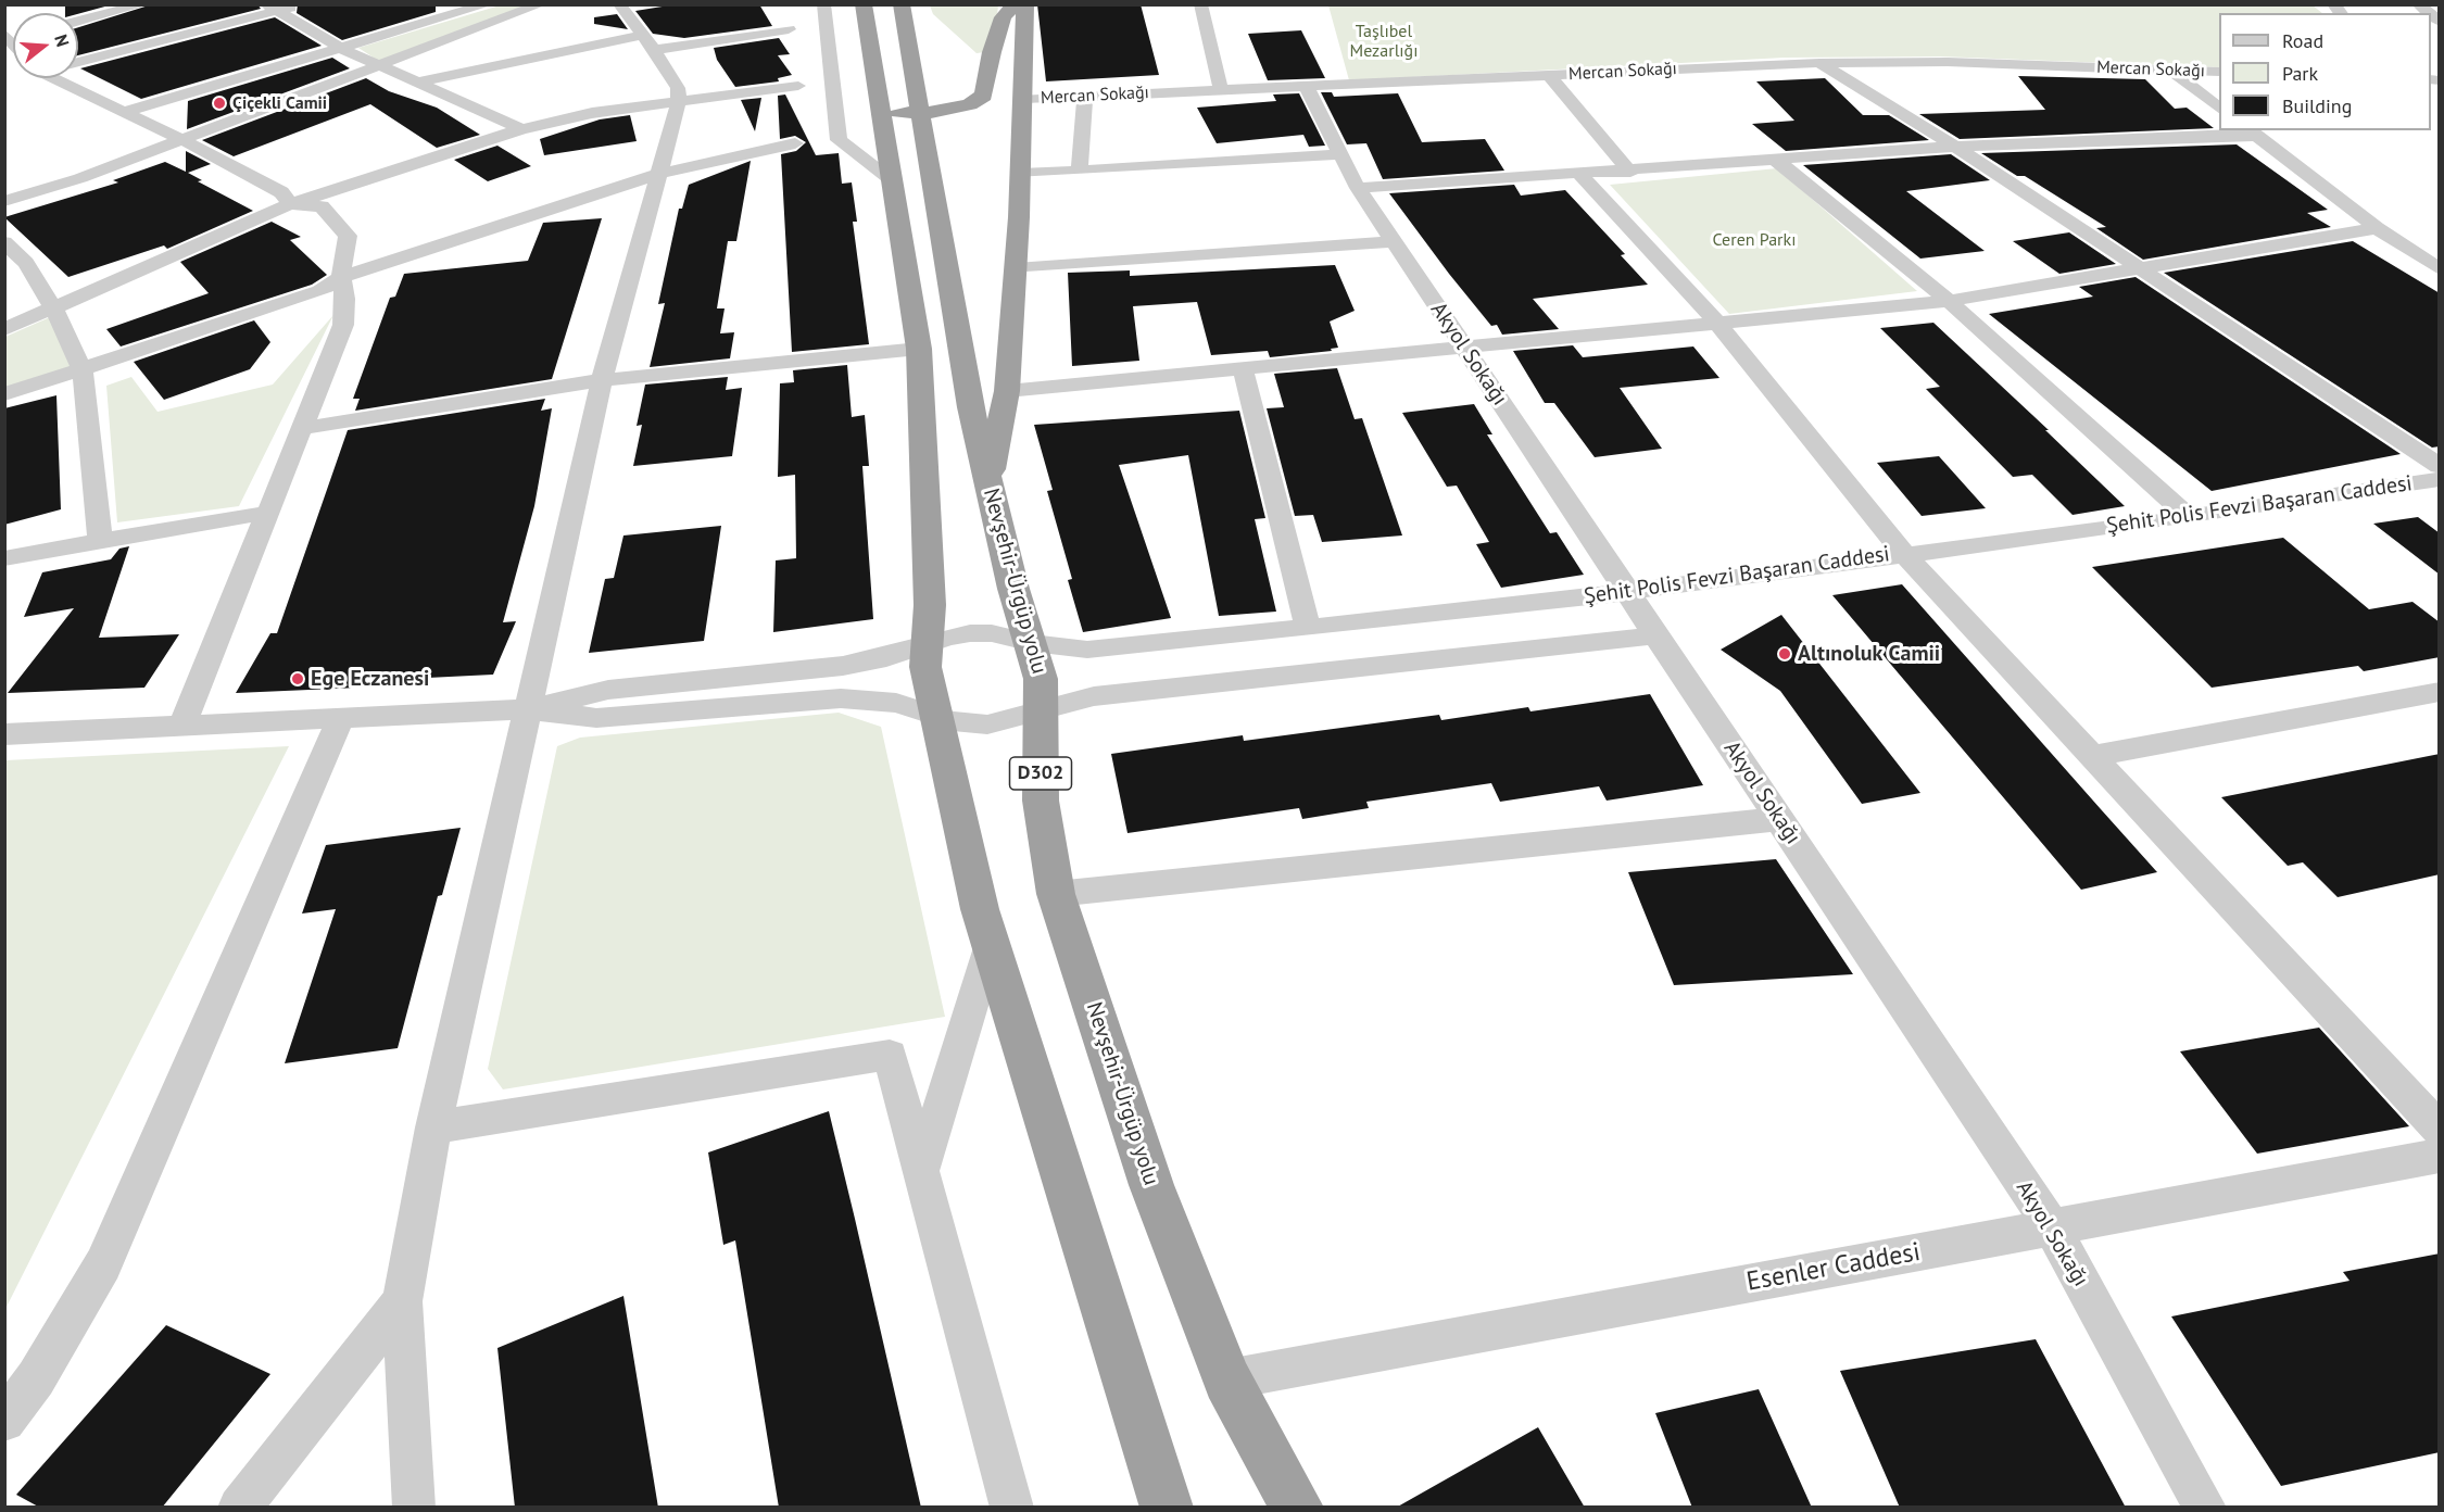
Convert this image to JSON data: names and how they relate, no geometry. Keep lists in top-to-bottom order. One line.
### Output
{"streets":{"highway":["Nevşehir-Ürgüp yolu","D302"],"street":["Mercan Sokağı","Akyol Sokağı","Şehit Polis Fevzi Başaran Caddesi","Esenler Caddesi"]},"crossings":[["Mercan Sokağı","Akyol Sokağı"],["Akyol Sokağı","Şehit Polis Fevzi Başaran Caddesi"],["Akyol Sokağı","Esenler Caddesi"],["Şehit Polis Fevzi Başaran Caddesi","Nevşehir-Ürgüp yolu"],["Nevşehir-Ürgüp yolu","Esenler Caddesi"]],"parks":["Taşlıbel Mezarlığı","Ceren Parkı"],"places":["Çiçekli Camii","Altınoluk Camii","Ege Eczanesi"],"legend":["Road","Park","Building"],"north":"right"}
